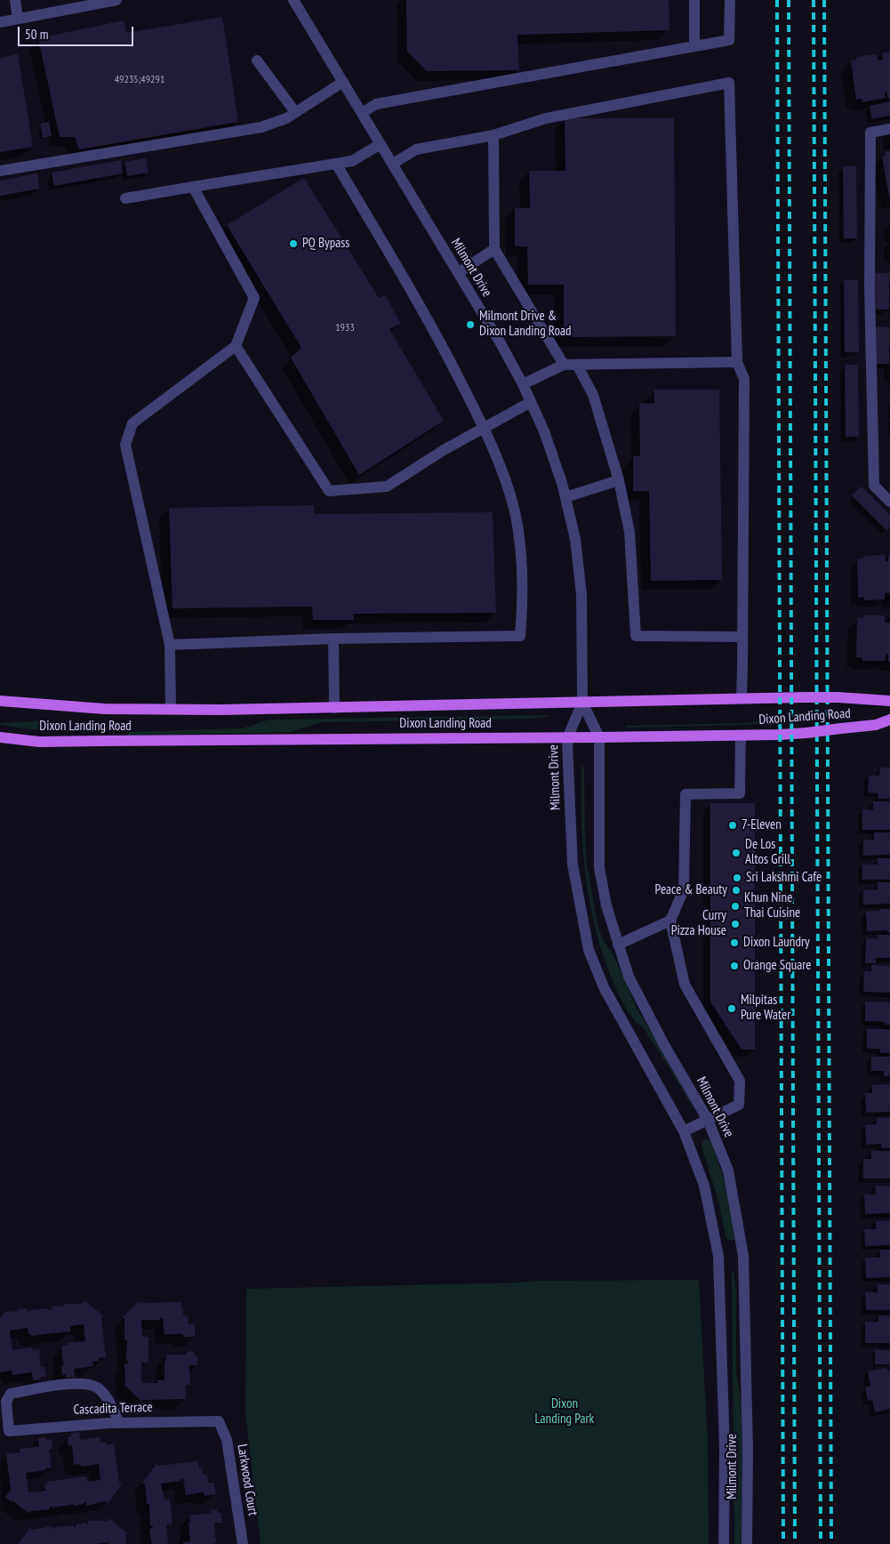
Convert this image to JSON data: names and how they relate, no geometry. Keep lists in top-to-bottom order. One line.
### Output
{"streets":{"main road":["Dixon Landing Road"],"street":["Milmont Drive","Cascadita Terrace","Larkwood Court"]},"crossings":[["Milmont Drive","Dixon Landing Road"],["Cascadita Terrace","Larkwood Court"]],"parks":["Dixon Landing Park"],"places":["PQ Bypass","Milmont Drive & Dixon Landing Road","7-Eleven","De Los Altos Grill","Sri Lakshmi Cafe","Peace & Beauty","Khun Nine Thai Cuisine","Curry Pizza House","Dixon Laundry","Orange Square","Milpitas Pure Water"],"house_numbers":["49235;49291","1933"],"scale_bar":"50 m"}
